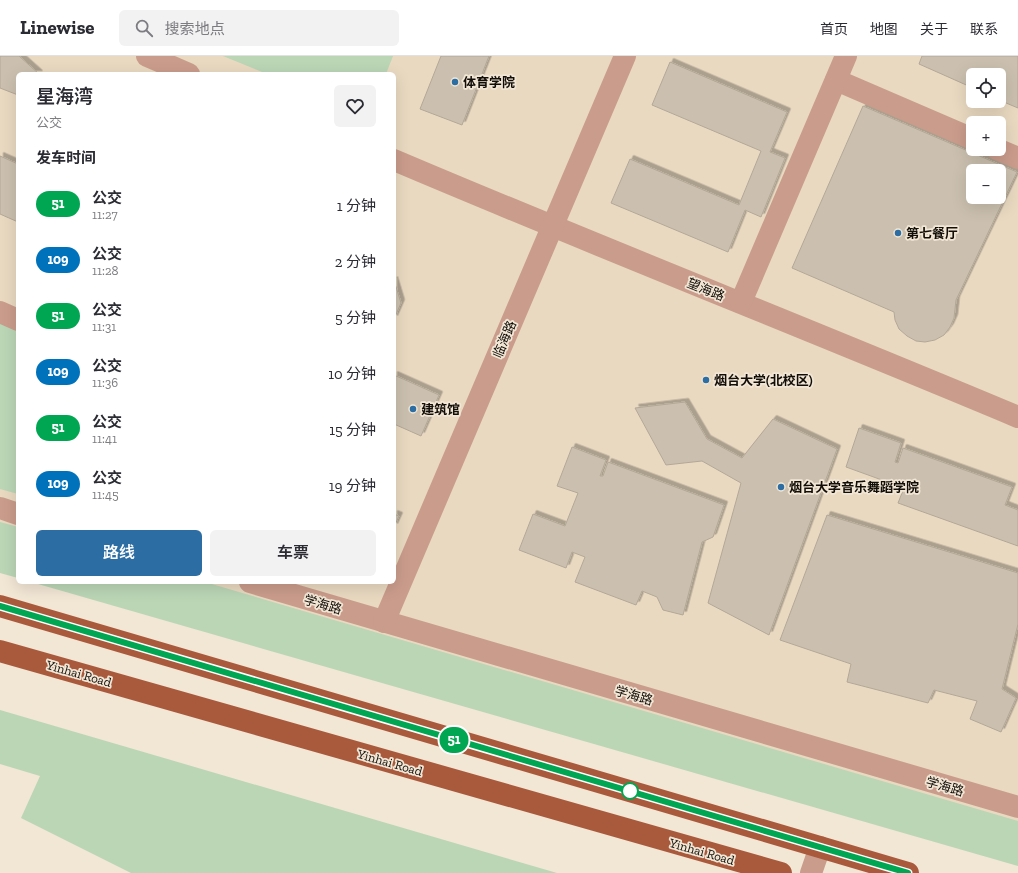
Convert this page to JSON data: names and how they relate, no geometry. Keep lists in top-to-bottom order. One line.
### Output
{"streets":{"main road":["Yinhai Road"],"lane":["望海路","临海路","学海路"]},"crossings":[["望海路","临海路"],["临海路","学海路"]],"places":["体育学院","第七餐厅","烟台大学(北校区)","建筑馆","烟台大学音乐舞蹈学院"],"lines":["bus line 51"],"page":{"header":"Linewise","search":"搜索地点","nav":["首页","地图","关于","联系"],"on_map":"51","map_buttons":["+","−"],"heading":[["星海湾","公交"],"发车时间"],"list":[{"mark":"51","name":"公交","note":"11:27","value":"1 分钟"},{"mark":"109","name":"公交","note":"11:28","value":"2 分钟"},{"mark":"51","name":"公交","note":"11:31","value":"5 分钟"},{"mark":"109","name":"公交","note":"11:36","value":"10 分钟"},{"mark":"51","name":"公交","note":"11:41","value":"15 分钟"},{"mark":"109","name":"公交","note":"11:45","value":"19 分钟"}],"buttons":["路线","车票"]}}
